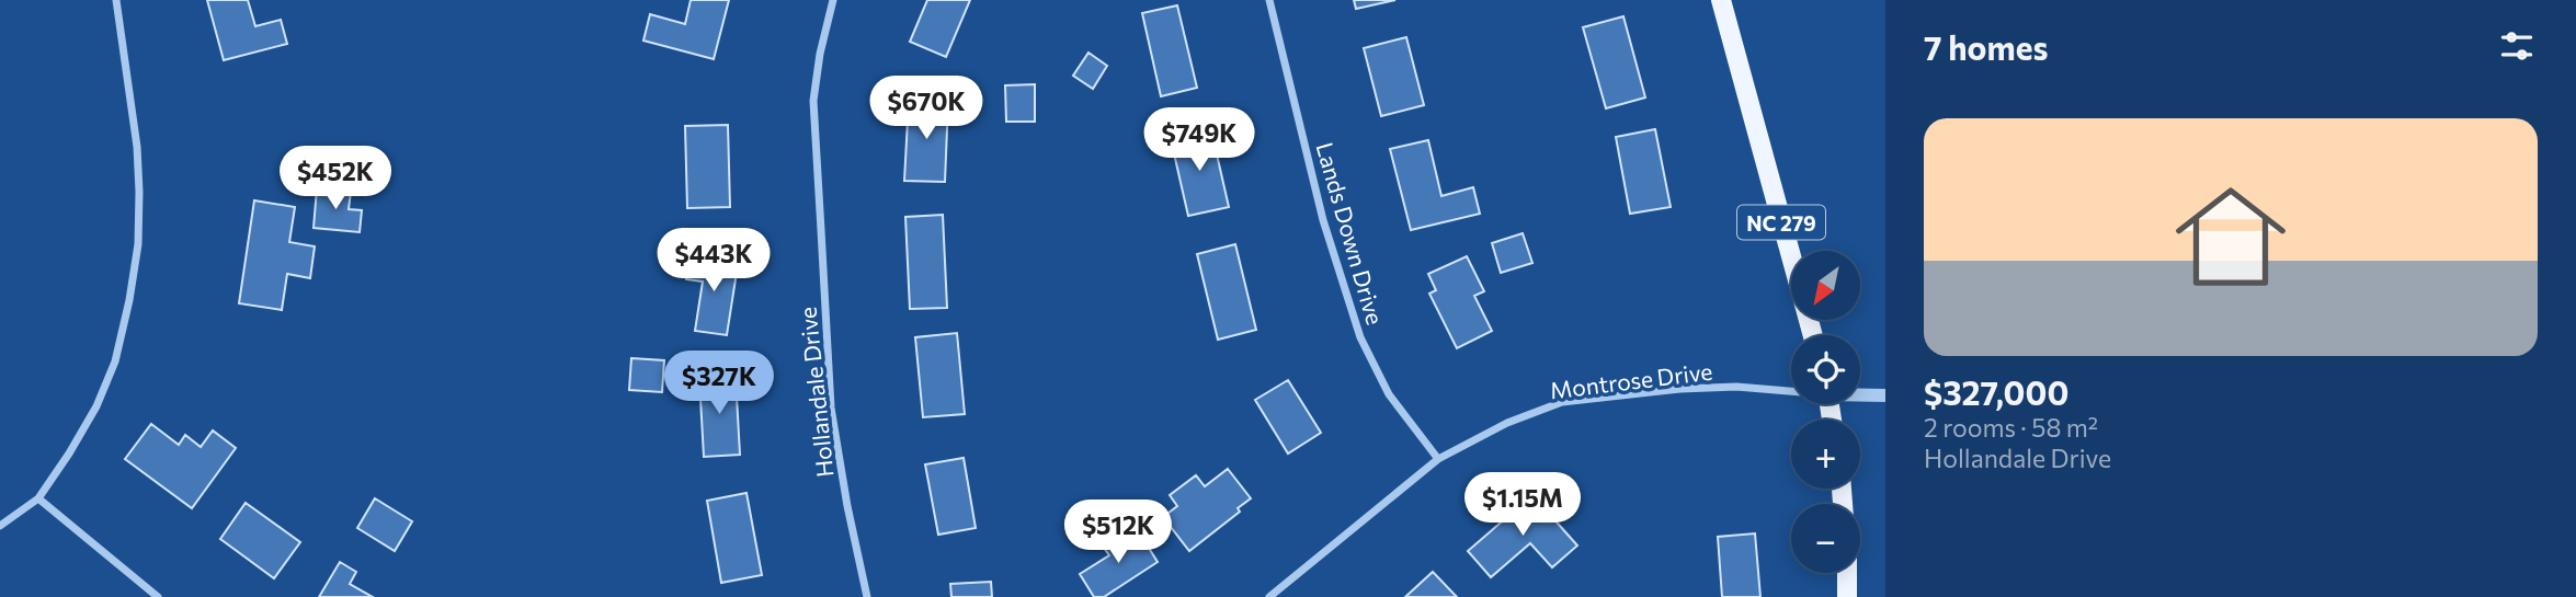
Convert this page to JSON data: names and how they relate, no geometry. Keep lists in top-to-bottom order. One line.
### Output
{"streets":{"main road":["NC 279"],"street":["Lands Down Drive","Montrose Drive","Hollandale Drive"]},"crossings":[["Lands Down Drive","Montrose Drive"]],"north":"bottom left","page":{"heading":"7 homes","price":["$670K","$749K","$452K","$443K","$327K","$1.15M","$512K"],"list":[{"name":"$327,000","note":"2 rooms · 58 m² · Hollandale Drive"}],"map_buttons":["+","−"]}}
